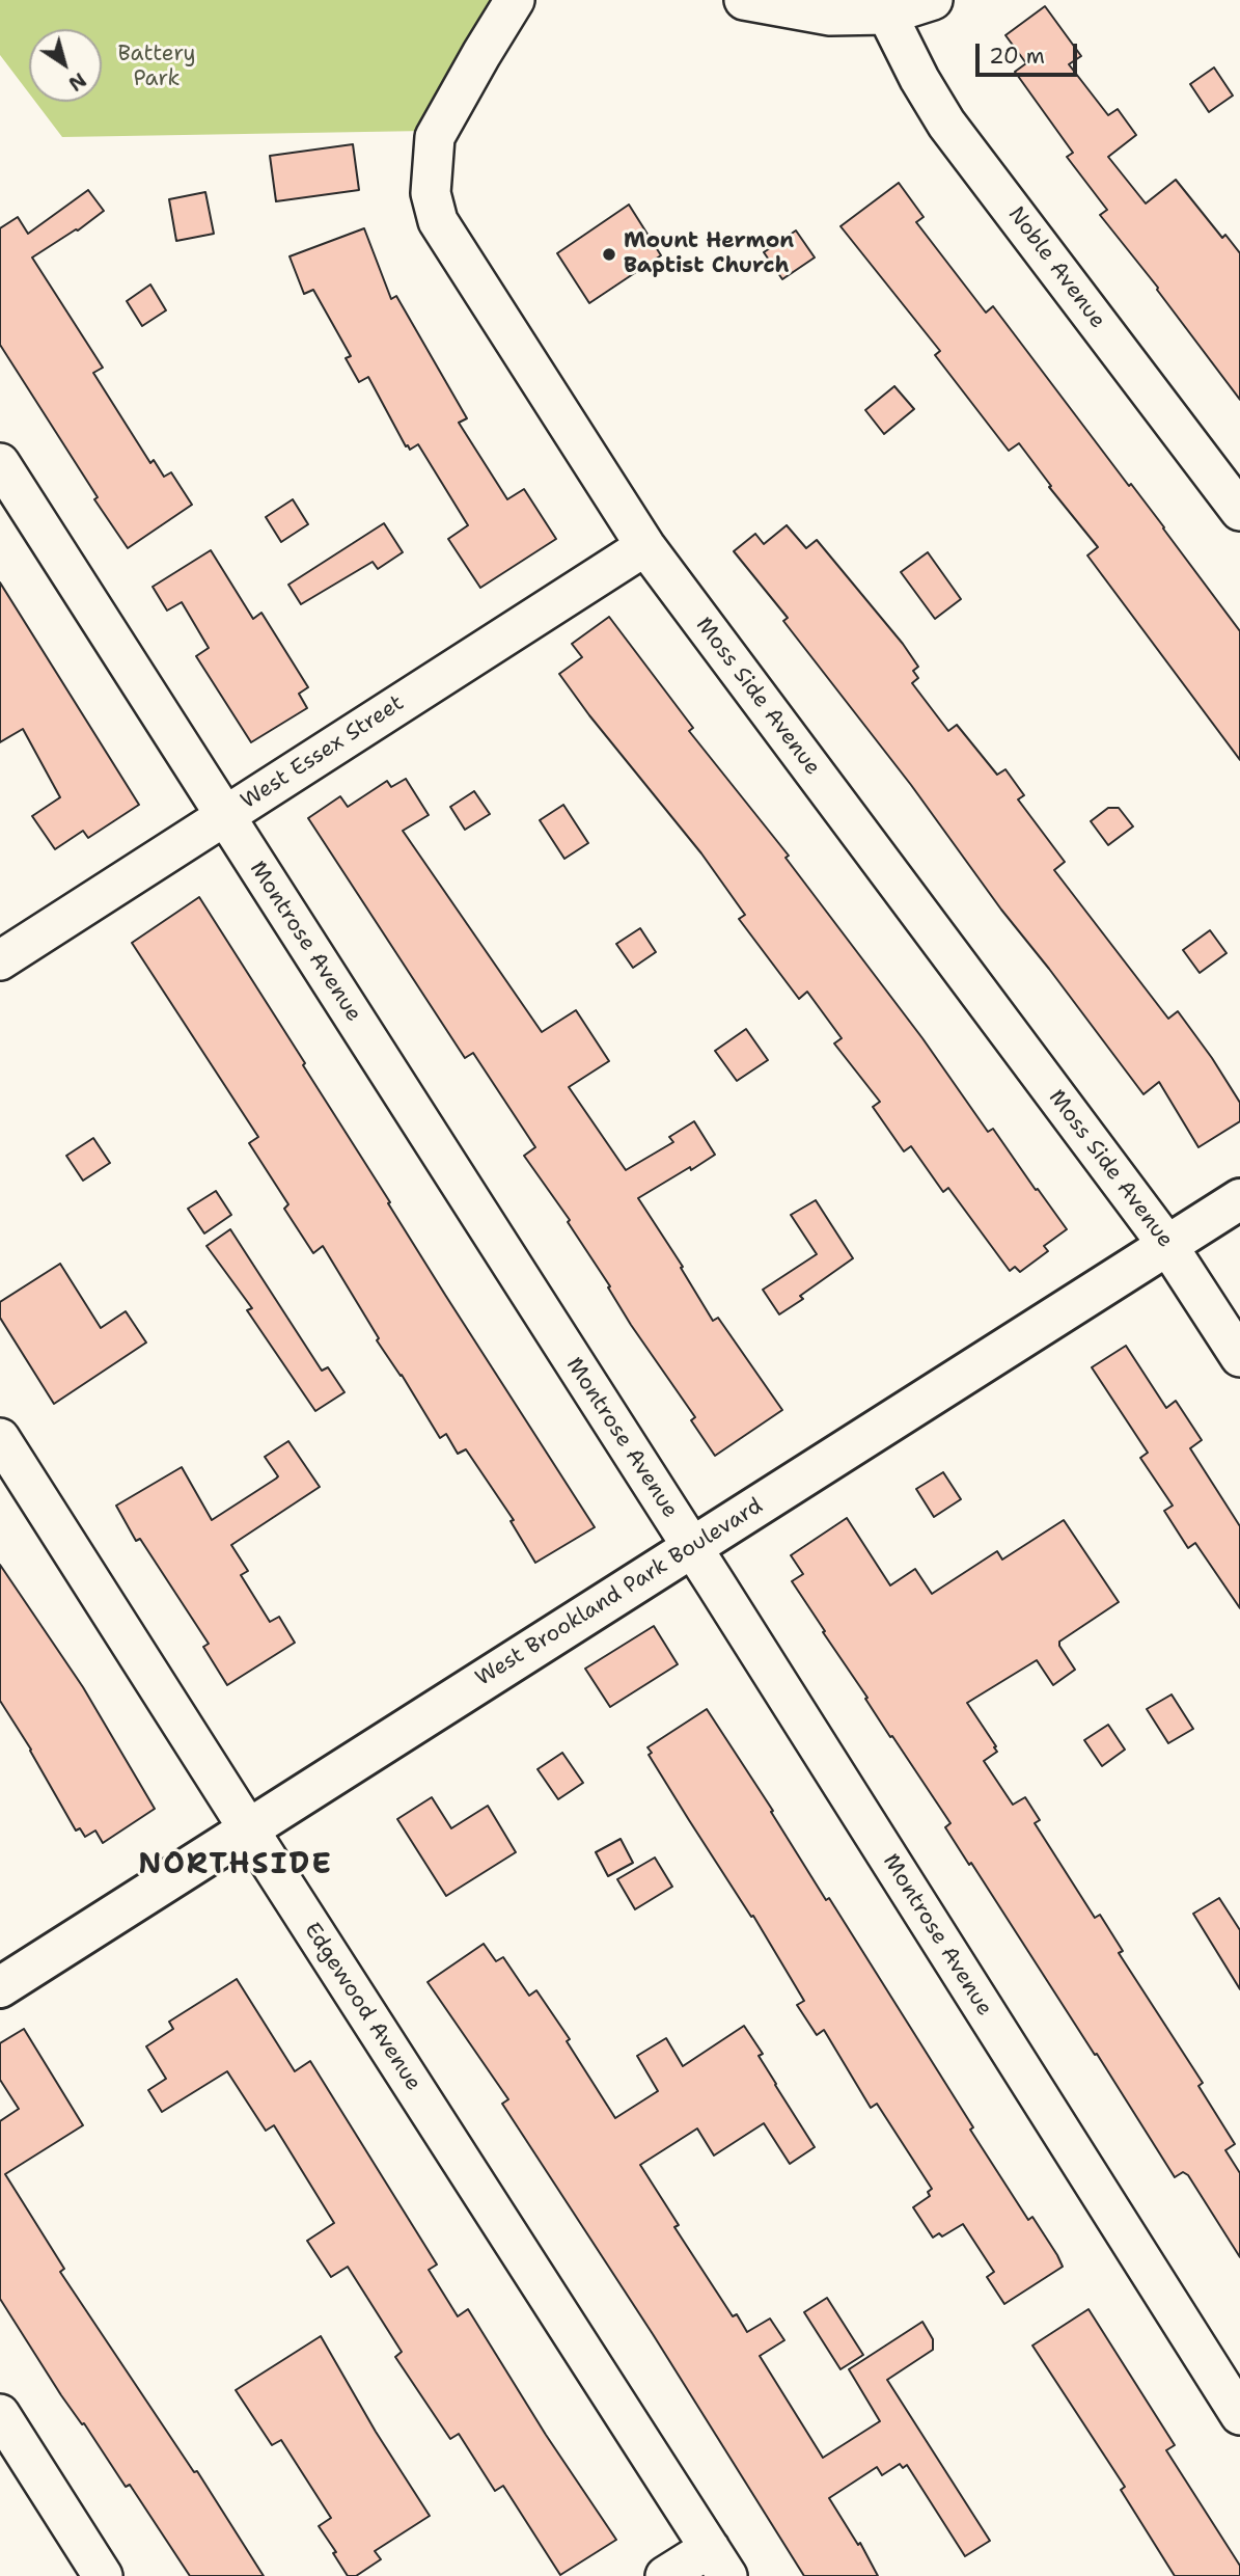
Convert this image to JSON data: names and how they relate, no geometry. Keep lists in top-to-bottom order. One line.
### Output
{"streets":{"main road":["West Brookland Park Boulevard"],"street":["Noble Avenue","Moss Side Avenue","West Essex Street","Montrose Avenue","Edgewood Avenue"]},"crossings":[["Moss Side Avenue","West Essex Street"],["Moss Side Avenue","West Brookland Park Boulevard"],["West Essex Street","Montrose Avenue"],["Montrose Avenue","West Brookland Park Boulevard"],["West Brookland Park Boulevard","Edgewood Avenue"]],"districts":["NORTHSIDE"],"parks":["Battery Park"],"places":["Mount Hermon Baptist Church"],"scale_bar":"20 m","north":"bottom right"}
